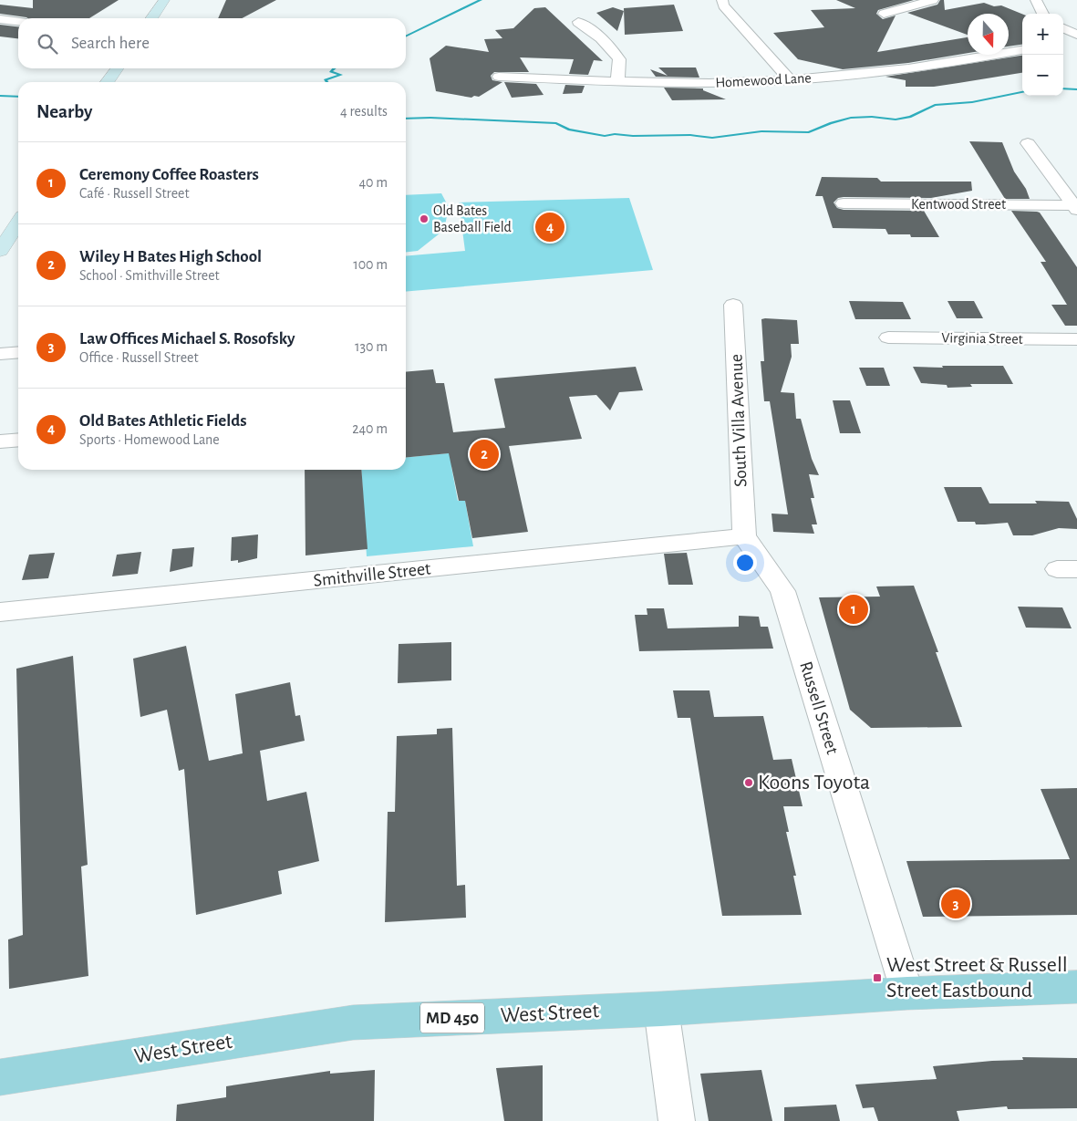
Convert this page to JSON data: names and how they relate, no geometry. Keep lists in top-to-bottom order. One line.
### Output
{"streets":{"main road":["West Street","MD 450"],"street":["Homewood Lane","Kentwood Street","Virginia Street","South Villa Avenue","Smithville Street","Russell Street"]},"crossings":[["South Villa Avenue","Smithville Street"],["South Villa Avenue","Russell Street"],["Smithville Street","Russell Street"],["Russell Street","West Street"]],"places":{"other":["Old Bates Baseball Field","Koons Toyota"],"transit":["West Street & Russell Street Eastbound"]},"north":"bottom","page":{"map_buttons":["+","−"],"search":"Search here","heading":["Nearby","4 results"],"list":[{"mark":"1","name":"Ceremony Coffee Roasters","note":"Café · Russell Street","value":"40 m"},{"mark":"2","name":"Wiley H Bates High School","note":"School · Smithville Street","value":"100 m"},{"mark":"3","name":"Law Offices Michael S. Rosofsky","note":"Office · Russell Street","value":"130 m"},{"mark":"4","name":"Old Bates Athletic Fields","note":"Sports · Homewood Lane","value":"240 m"}],"pins":["4","2","1","3"]}}
